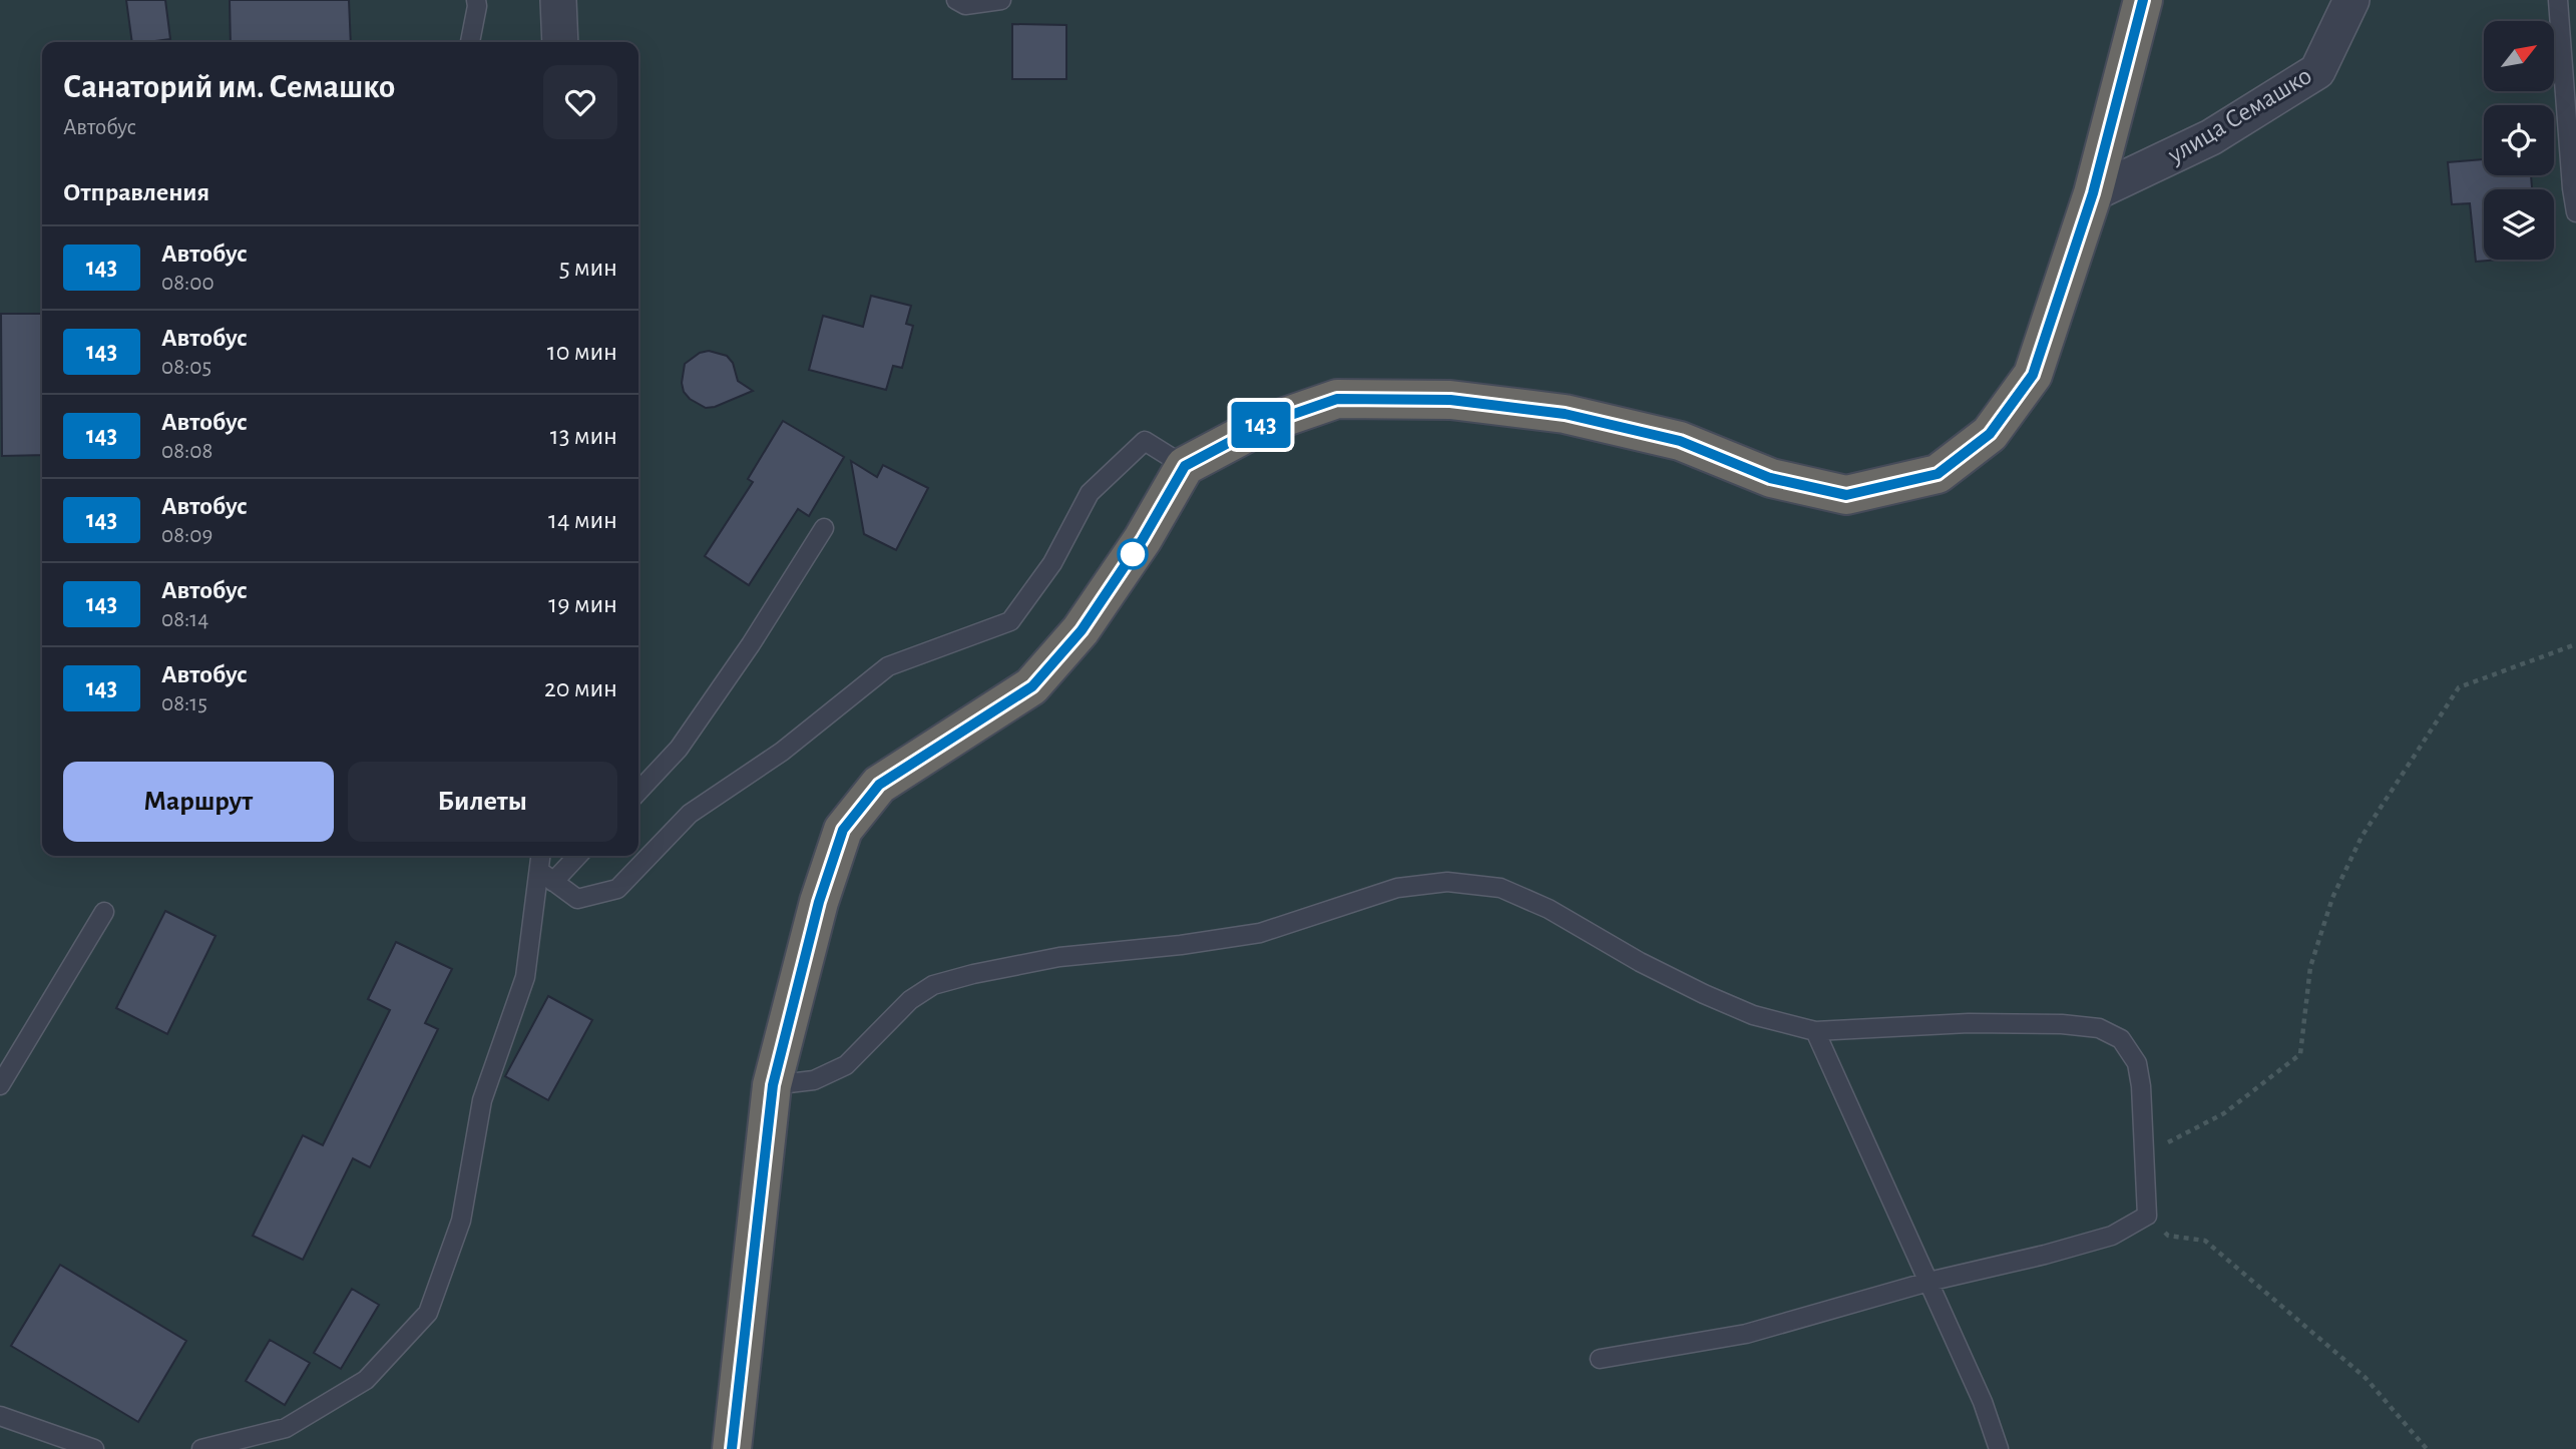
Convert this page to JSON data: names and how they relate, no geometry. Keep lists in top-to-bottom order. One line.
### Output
{"streets":{"street":["улица Семашко"]},"lines":["bus line 143"],"north":"top right","page":{"on_map":"143","heading":[["Санаторий им. Семашко","Автобус"],"Отправления"],"list":[{"mark":"143","name":"Автобус","note":"08:00","value":"5 мин"},{"mark":"143","name":"Автобус","note":"08:05","value":"10 мин"},{"mark":"143","name":"Автобус","note":"08:08","value":"13 мин"},{"mark":"143","name":"Автобус","note":"08:09","value":"14 мин"},{"mark":"143","name":"Автобус","note":"08:14","value":"19 мин"},{"mark":"143","name":"Автобус","note":"08:15","value":"20 мин"}],"buttons":["Маршрут","Билеты"]}}
